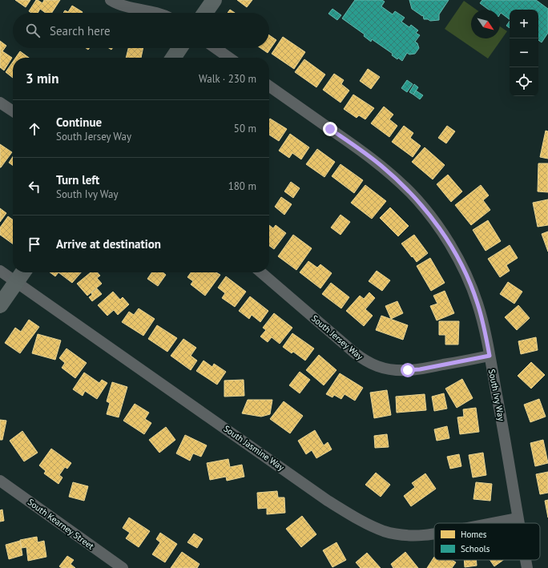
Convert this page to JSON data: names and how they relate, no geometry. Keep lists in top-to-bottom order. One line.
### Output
{"streets":{"street":["South Jersey Way","South Ivy Way","South Jasmine Way","South Kearney Street"]},"crossings":[["South Jersey Way","South Ivy Way"],["South Ivy Way","South Jasmine Way"]],"legend":["Homes","Schools"],"north":"bottom right","page":{"map_buttons":["+","−"],"search":"Search here","heading":["3 min","Walk · 230 m"],"list":[["Continue","South Jersey Way","50 m"],["Turn left","South Ivy Way","180 m"],"Arrive at destination"]}}
